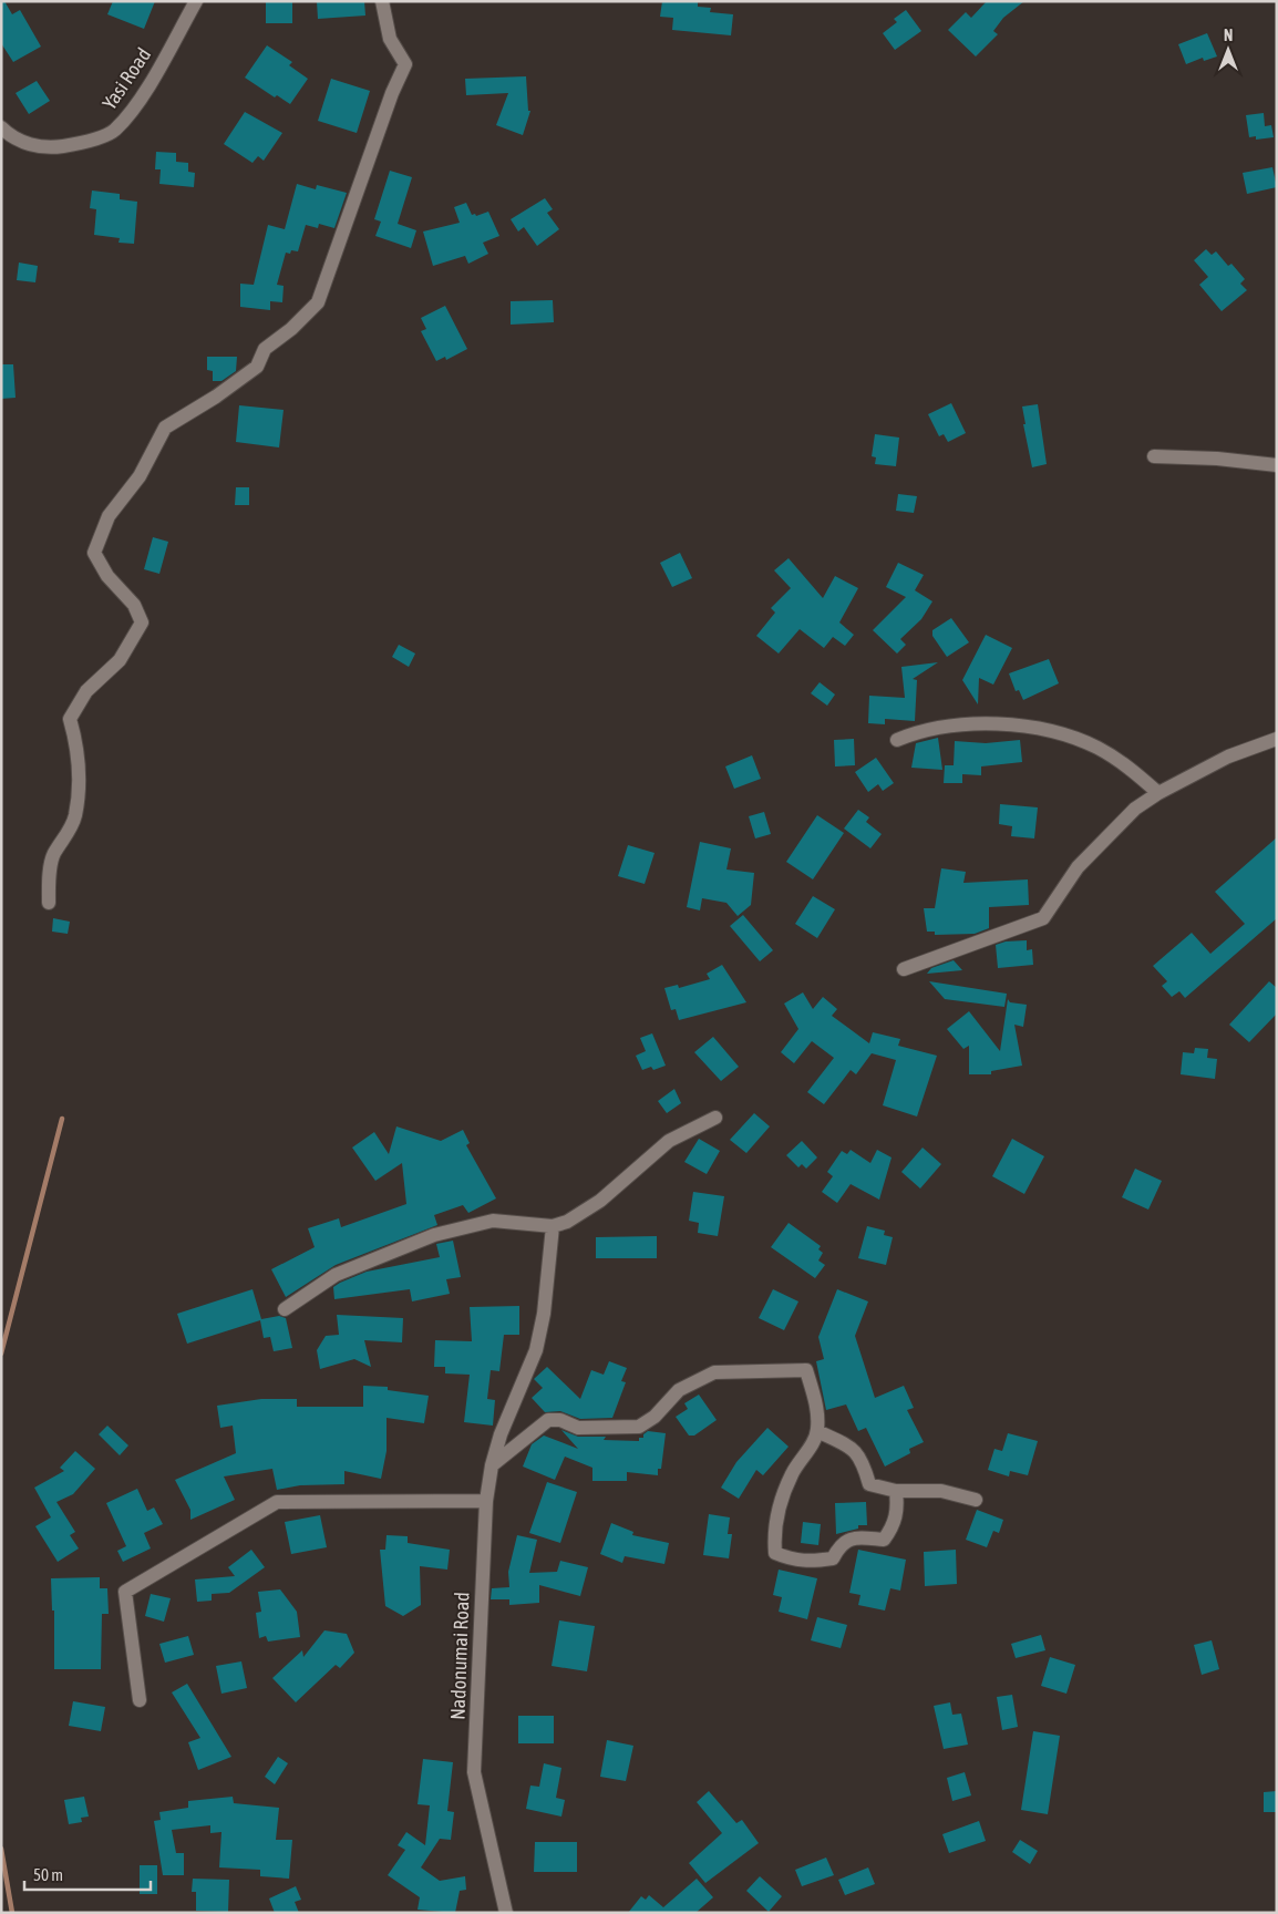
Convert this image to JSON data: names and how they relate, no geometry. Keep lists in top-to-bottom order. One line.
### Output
{"streets":{"street":["Yasi Road","Nadonumai Road"]},"scale_bar":"50 m","north":"top"}
